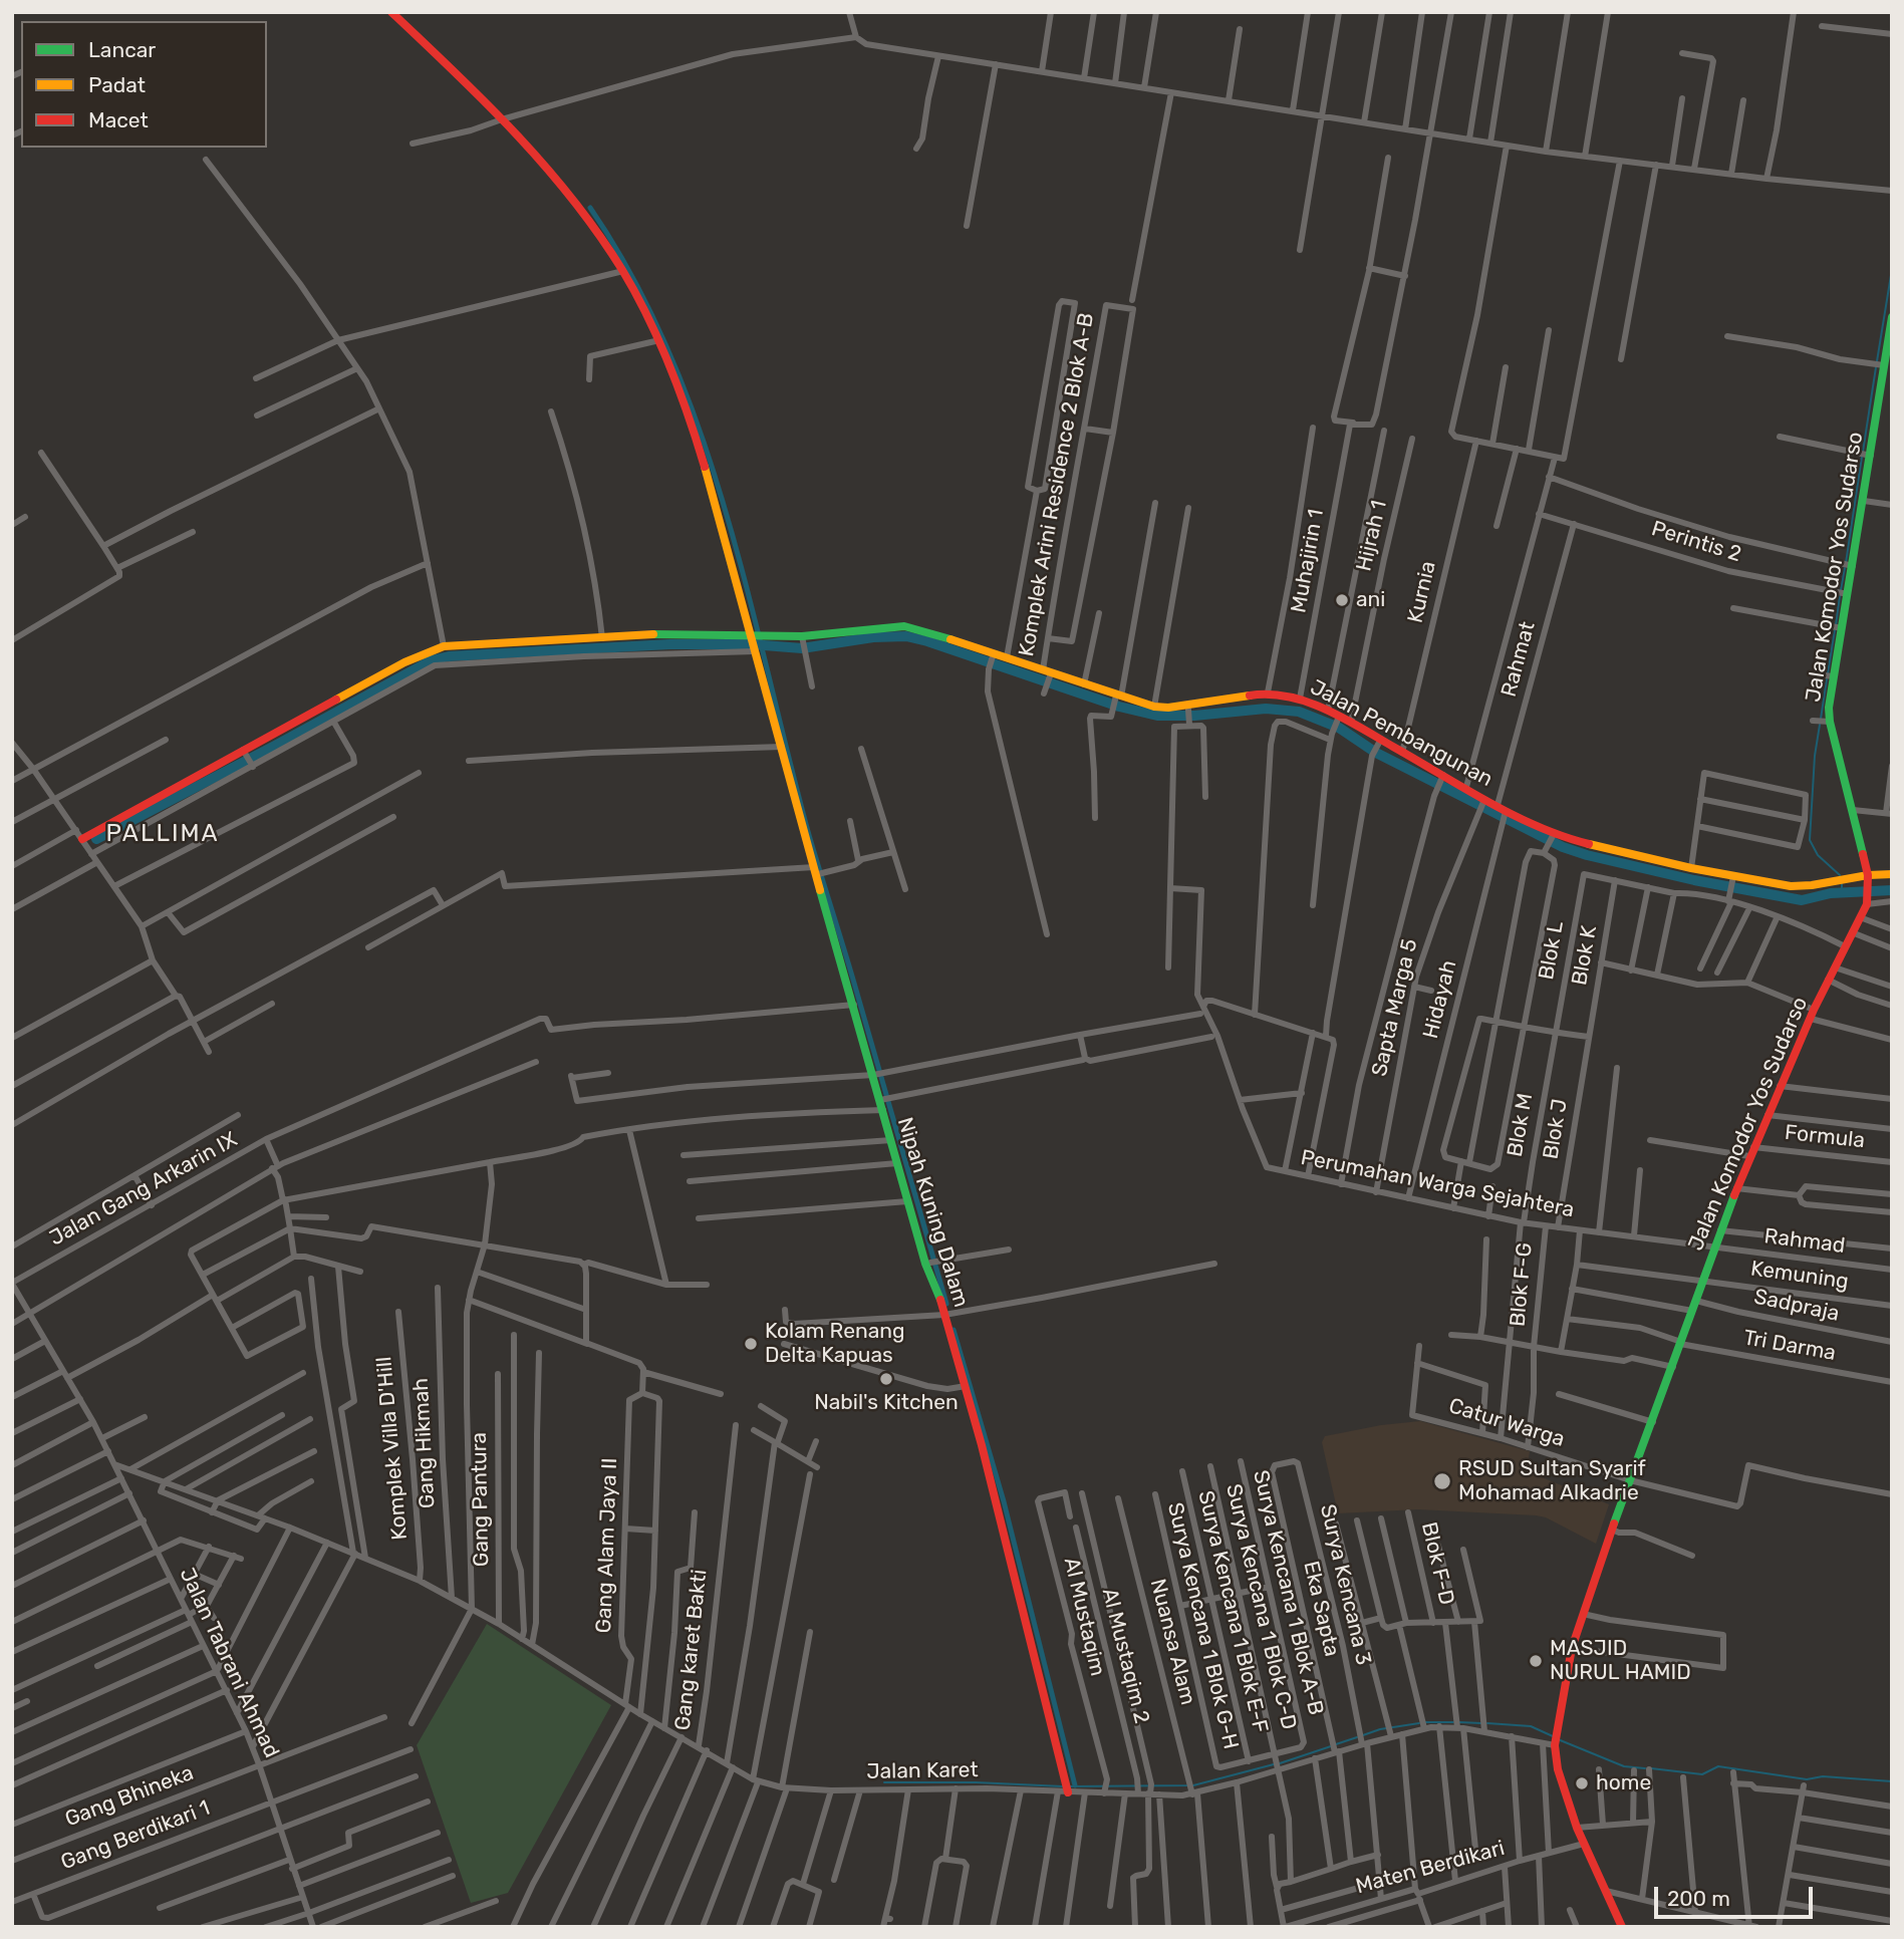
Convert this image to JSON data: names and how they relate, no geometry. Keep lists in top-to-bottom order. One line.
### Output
{"streets":{"street":["Komplek Arini Residence 2 Blok A-B","Hijrah 1","Perintis 2","Muhajirin 1","Jalan Komodor Yos Sudarso","Kurnia","Rahmat","Jalan Pembangunan","Blok L","Blok K","Hidayah","Sapta Marga 5","Blok M","Blok J","Formula","Perumahan Warga Sejahtera","Jalan Gang Arkarin IX","Nipah Kuning Dalam","Rahmad","Kemuning","Blok F-G","Sadpraja","Tri Darma","Catur Warga","Gang Hikmah","Komplek Villa D'Hill","Gang Pantura","Gang Alam Jaya II","Blok F-D","Surya Kencana 3","Surya Kencana 1 Blok A-B","Surya Kencana 1 Blok C-D","Eka Sapta","Surya Kencana 1 Blok E-F","Al Mustaqim","Surya Kencana 1 Blok G-H","Nuansa Alam","Gang karet Bakti","Al Mustaqim 2","Jalan Tabrani Ahmad","Jalan Karet","Gang Bhineka","Gang Berdikari 1","Maten Berdikari"]},"crossings":[["Komplek Arini Residence 2 Blok A-B","Jalan Pembangunan"],["Hijrah 1","Jalan Pembangunan"],["Perintis 2","Jalan Komodor Yos Sudarso"],["Perintis 2","Rahmat"],["Muhajirin 1","Jalan Pembangunan"],["Jalan Komodor Yos Sudarso","Jalan Pembangunan"],["Jalan Komodor Yos Sudarso","Formula"],["Jalan Komodor Yos Sudarso","Perumahan Warga Sejahtera"],["Jalan Komodor Yos Sudarso","Rahmad"],["Jalan Komodor Yos Sudarso","Kemuning"],["Jalan Komodor Yos Sudarso","Sadpraja"],["Jalan Komodor Yos Sudarso","Tri Darma"],["Jalan Komodor Yos Sudarso","Catur Warga"],["Jalan Komodor Yos Sudarso","Jalan Karet"],["Jalan Komodor Yos Sudarso","Maten Berdikari"],["Kurnia","Jalan Pembangunan"],["Rahmat","Jalan Pembangunan"],["Rahmat","Hidayah"],["Jalan Pembangunan","Hidayah"],["Jalan Pembangunan","Sapta Marga 5"],["Jalan Pembangunan","Nipah Kuning Dalam"],["Blok L","Blok K"],["Blok L","Blok M"],["Blok K","Blok J"],["Hidayah","Perumahan Warga Sejahtera"],["Sapta Marga 5","Perumahan Warga Sejahtera"],["Blok M","Perumahan Warga Sejahtera"],["Blok M","Catur Warga"],["Blok J","Perumahan Warga Sejahtera"],["Perumahan Warga Sejahtera","Rahmad"],["Perumahan Warga Sejahtera","Blok F-G"],["Jalan Gang Arkarin IX","Nipah Kuning Dalam"],["Jalan Gang Arkarin IX","Jalan Tabrani Ahmad"],["Nipah Kuning Dalam","Jalan Karet"],["Blok F-G","Catur Warga"],["Gang Hikmah","Jalan Karet"],["Komplek Villa D'Hill","Jalan Karet"],["Gang Pantura","Jalan Karet"],["Gang Alam Jaya II","Jalan Karet"],["Surya Kencana 3","Eka Sapta"],["Surya Kencana 3","Jalan Karet"],["Surya Kencana 3","Maten Berdikari"],["Surya Kencana 1 Blok A-B","Surya Kencana 1 Blok C-D"],["Surya Kencana 1 Blok C-D","Jalan Karet"],["Eka Sapta","Jalan Karet"],["Surya Kencana 1 Blok E-F","Surya Kencana 1 Blok G-H"],["Al Mustaqim","Jalan Karet"],["Nuansa Alam","Jalan Karet"],["Gang karet Bakti","Jalan Karet"],["Al Mustaqim 2","Jalan Karet"],["Jalan Tabrani Ahmad","Jalan Karet"],["Jalan Tabrani Ahmad","Gang Bhineka"],["Jalan Tabrani Ahmad","Gang Berdikari 1"]],"districts":["PALLIMA"],"places":["ani","Kolam Renang Delta Kapuas","Nabil's Kitchen","RSUD Sultan Syarif Mohamad Alkadrie","MASJID NURUL HAMID","home"],"legend":["Lancar","Padat","Macet"],"scale_bar":"200 m"}
